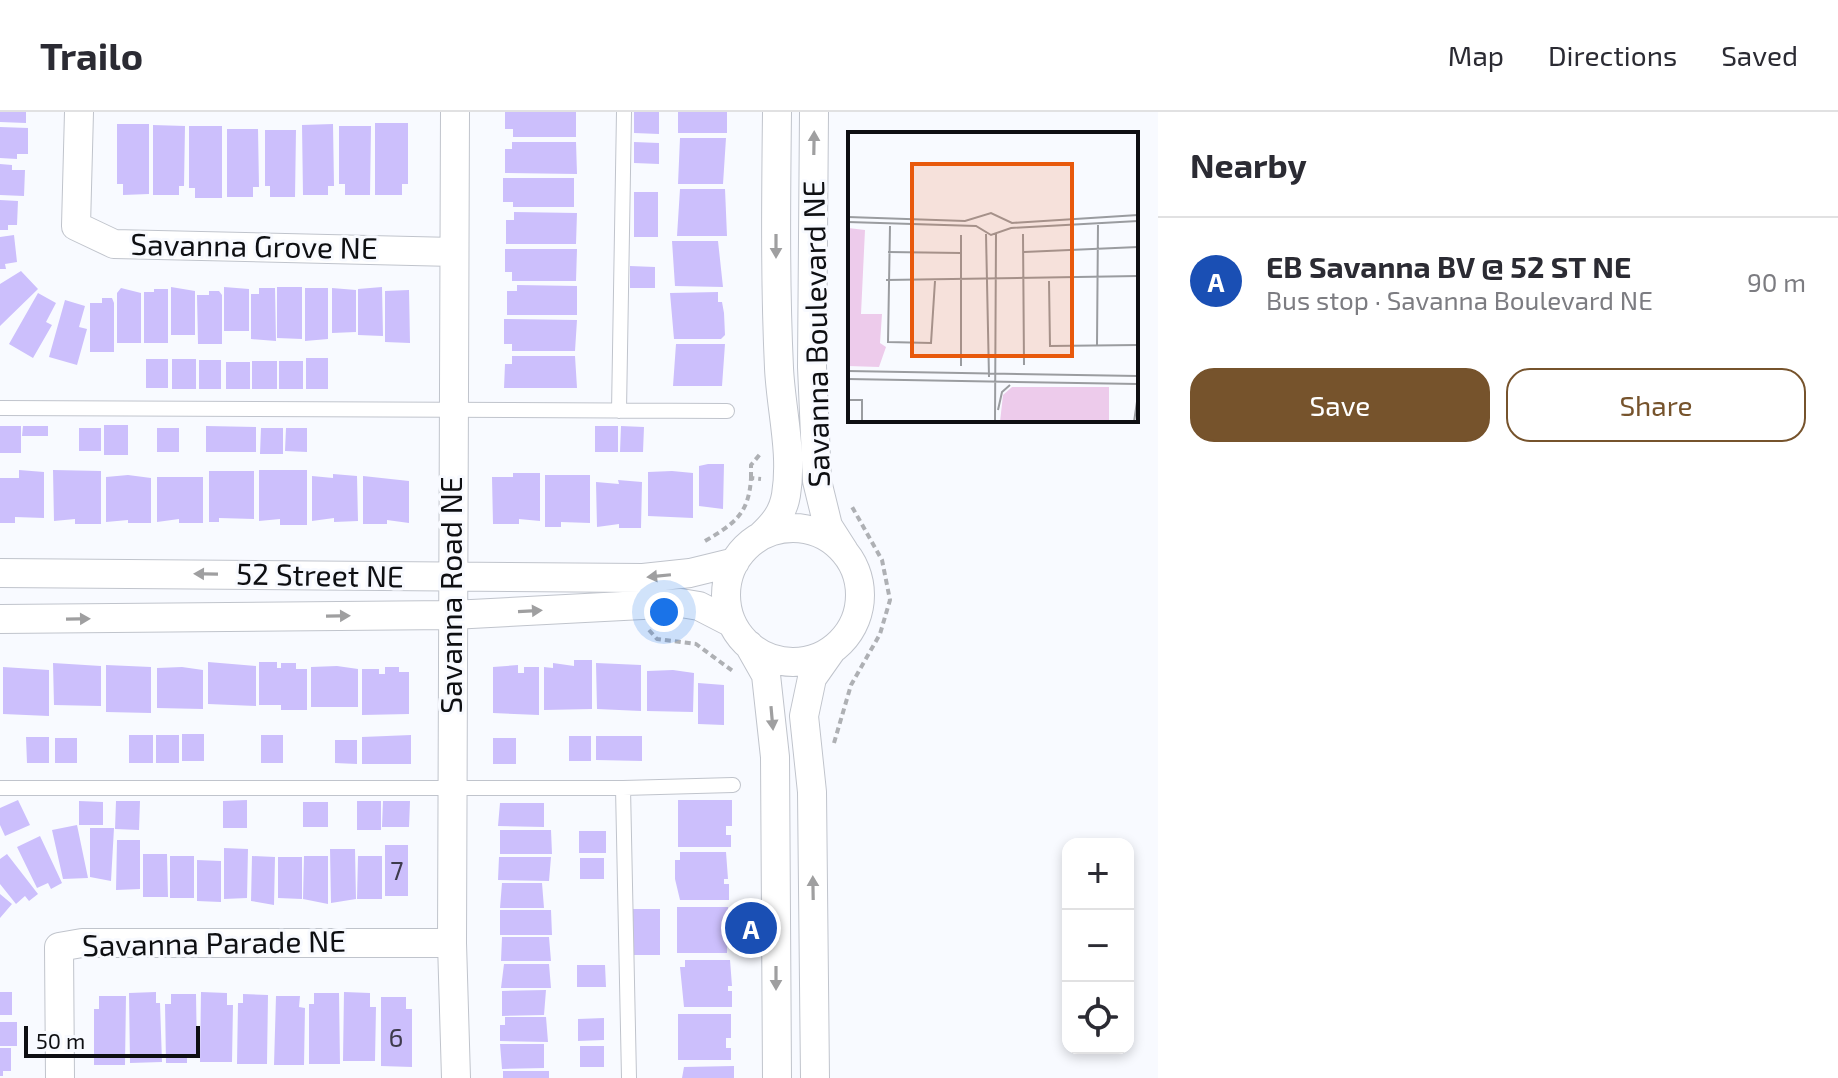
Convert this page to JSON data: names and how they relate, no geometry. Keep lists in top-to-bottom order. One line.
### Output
{"streets":{"street":["Savanna Grove NE","Savanna Boulevard NE","52 Street NE","Savanna Road NE","Savanna Parade NE"]},"crossings":[["Savanna Grove NE","Savanna Road NE"],["Savanna Boulevard NE","52 Street NE"],["52 Street NE","Savanna Road NE"],["Savanna Road NE","Savanna Parade NE"]],"house_numbers":["7","6"],"scale_bar":"50 m","page":{"header":"Trailo","nav":["Map","Directions","Saved"],"heading":"Nearby","list":[{"mark":"A","name":"EB Savanna BV @ 52 ST NE","note":"Bus stop · Savanna Boulevard NE","value":"90 m"}],"buttons":["Save","Share"],"map_buttons":["+","−"],"pins":"A","scale":"50 m"}}
